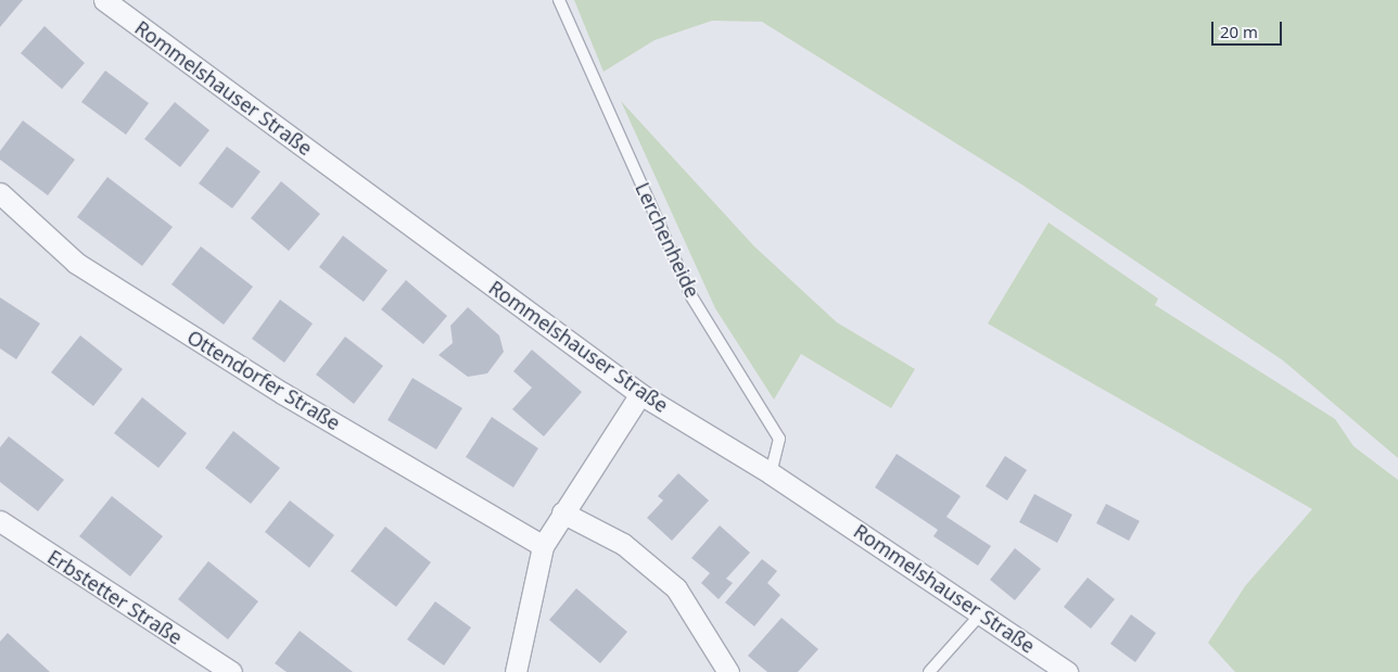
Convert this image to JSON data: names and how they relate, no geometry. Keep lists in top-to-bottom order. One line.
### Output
{"streets":{"street":["Rommelshauser Straße","Ottendorfer Straße","Erbstetter Straße"],"lane":["Lerchenheide"]},"crossings":[["Rommelshauser Straße","Lerchenheide"]],"scale_bar":"20 m"}
